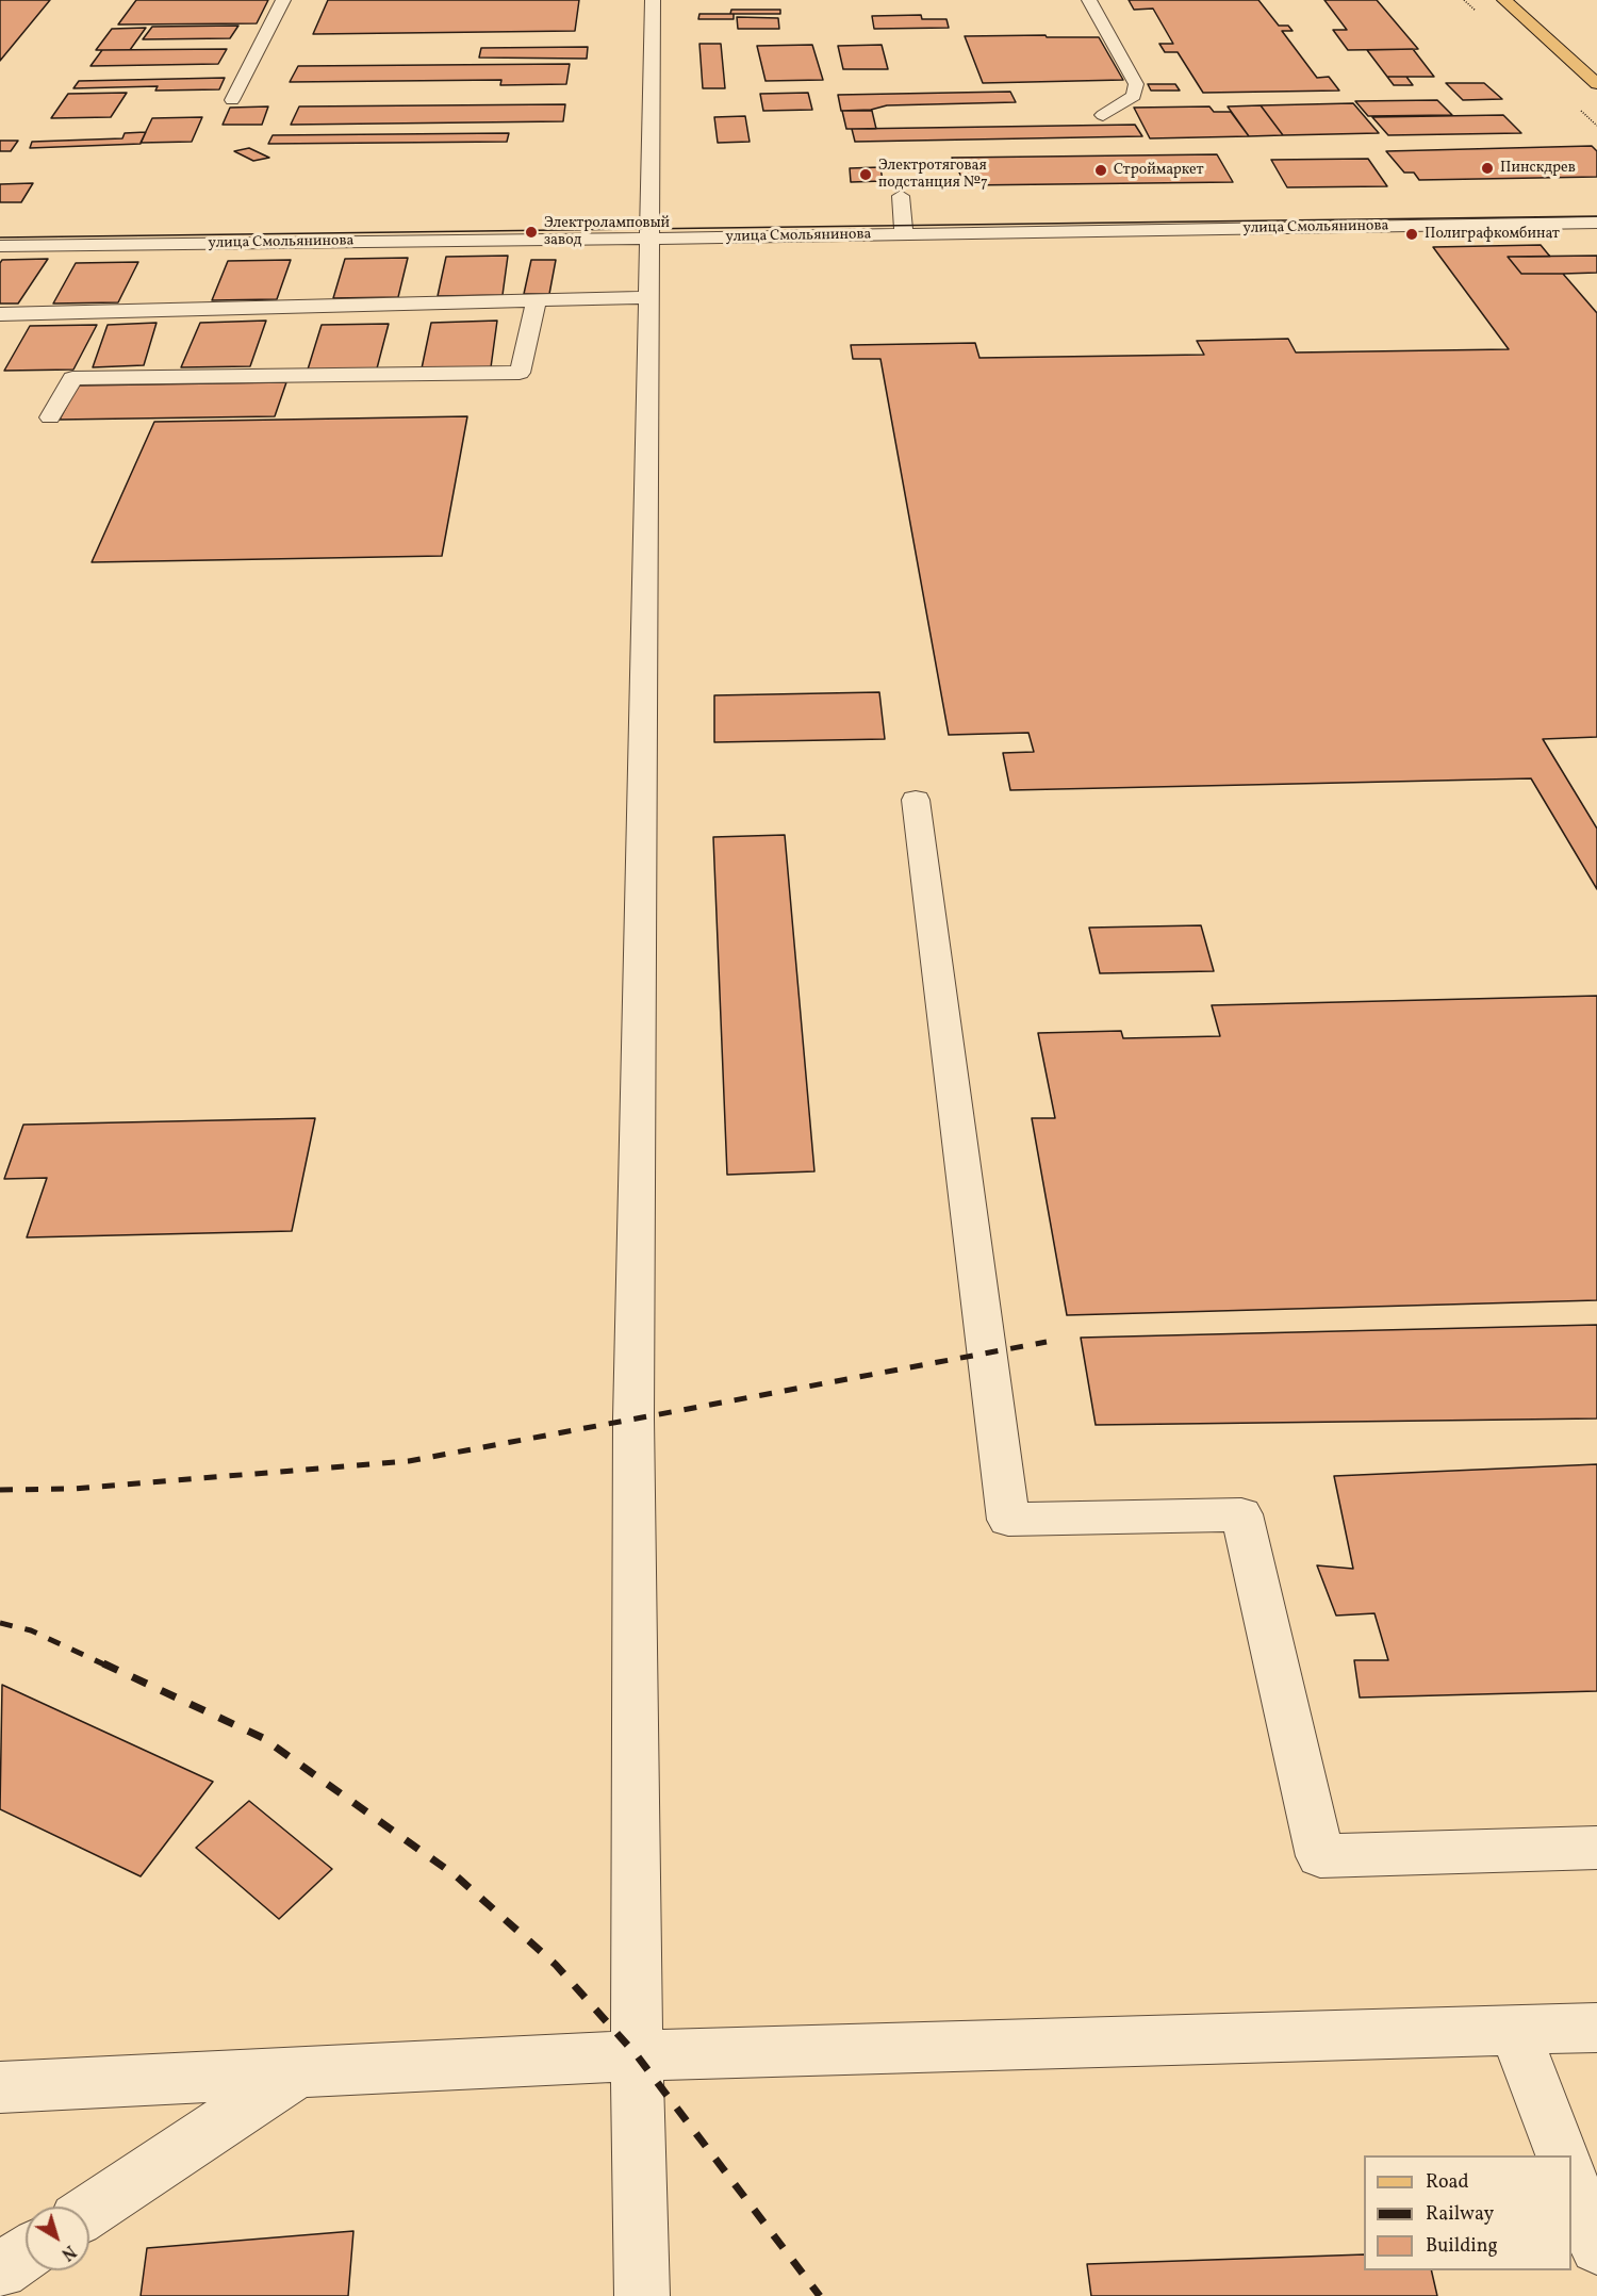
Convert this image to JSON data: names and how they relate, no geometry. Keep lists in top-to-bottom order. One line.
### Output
{"streets":{"street":["улица Смольянинова"]},"places":["Пинскдрев","Строймаркет","Электротяговая подстанция №7","Электроламповый завод","Полиграфкомбинат"],"legend":["Road","Railway","Building"],"north":"bottom right"}
